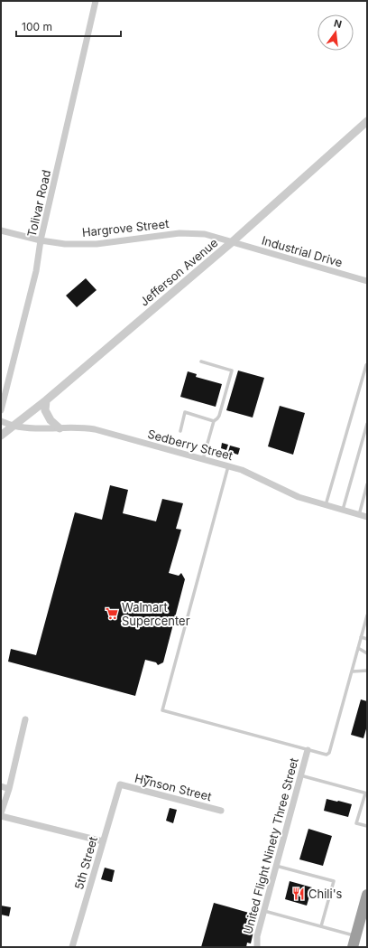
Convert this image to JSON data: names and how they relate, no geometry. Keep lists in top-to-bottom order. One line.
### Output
{"streets":{"street":["Tolivar Road","Hargrove Street","Industrial Drive","Jefferson Avenue","Sedberry Street","Hynson Street","United Flight Ninety Three Street","5th Street"]},"crossings":[["Tolivar Road","Hargrove Street"],["Hargrove Street","Industrial Drive"],["Hargrove Street","Jefferson Avenue"],["Industrial Drive","Jefferson Avenue"],["Jefferson Avenue","Sedberry Street"],["Hynson Street","5th Street"]],"places":{"supermarket":["Walmart Supercenter"],"restaurant":["Chili's"]},"scale_bar":"100 m","north":"top"}
